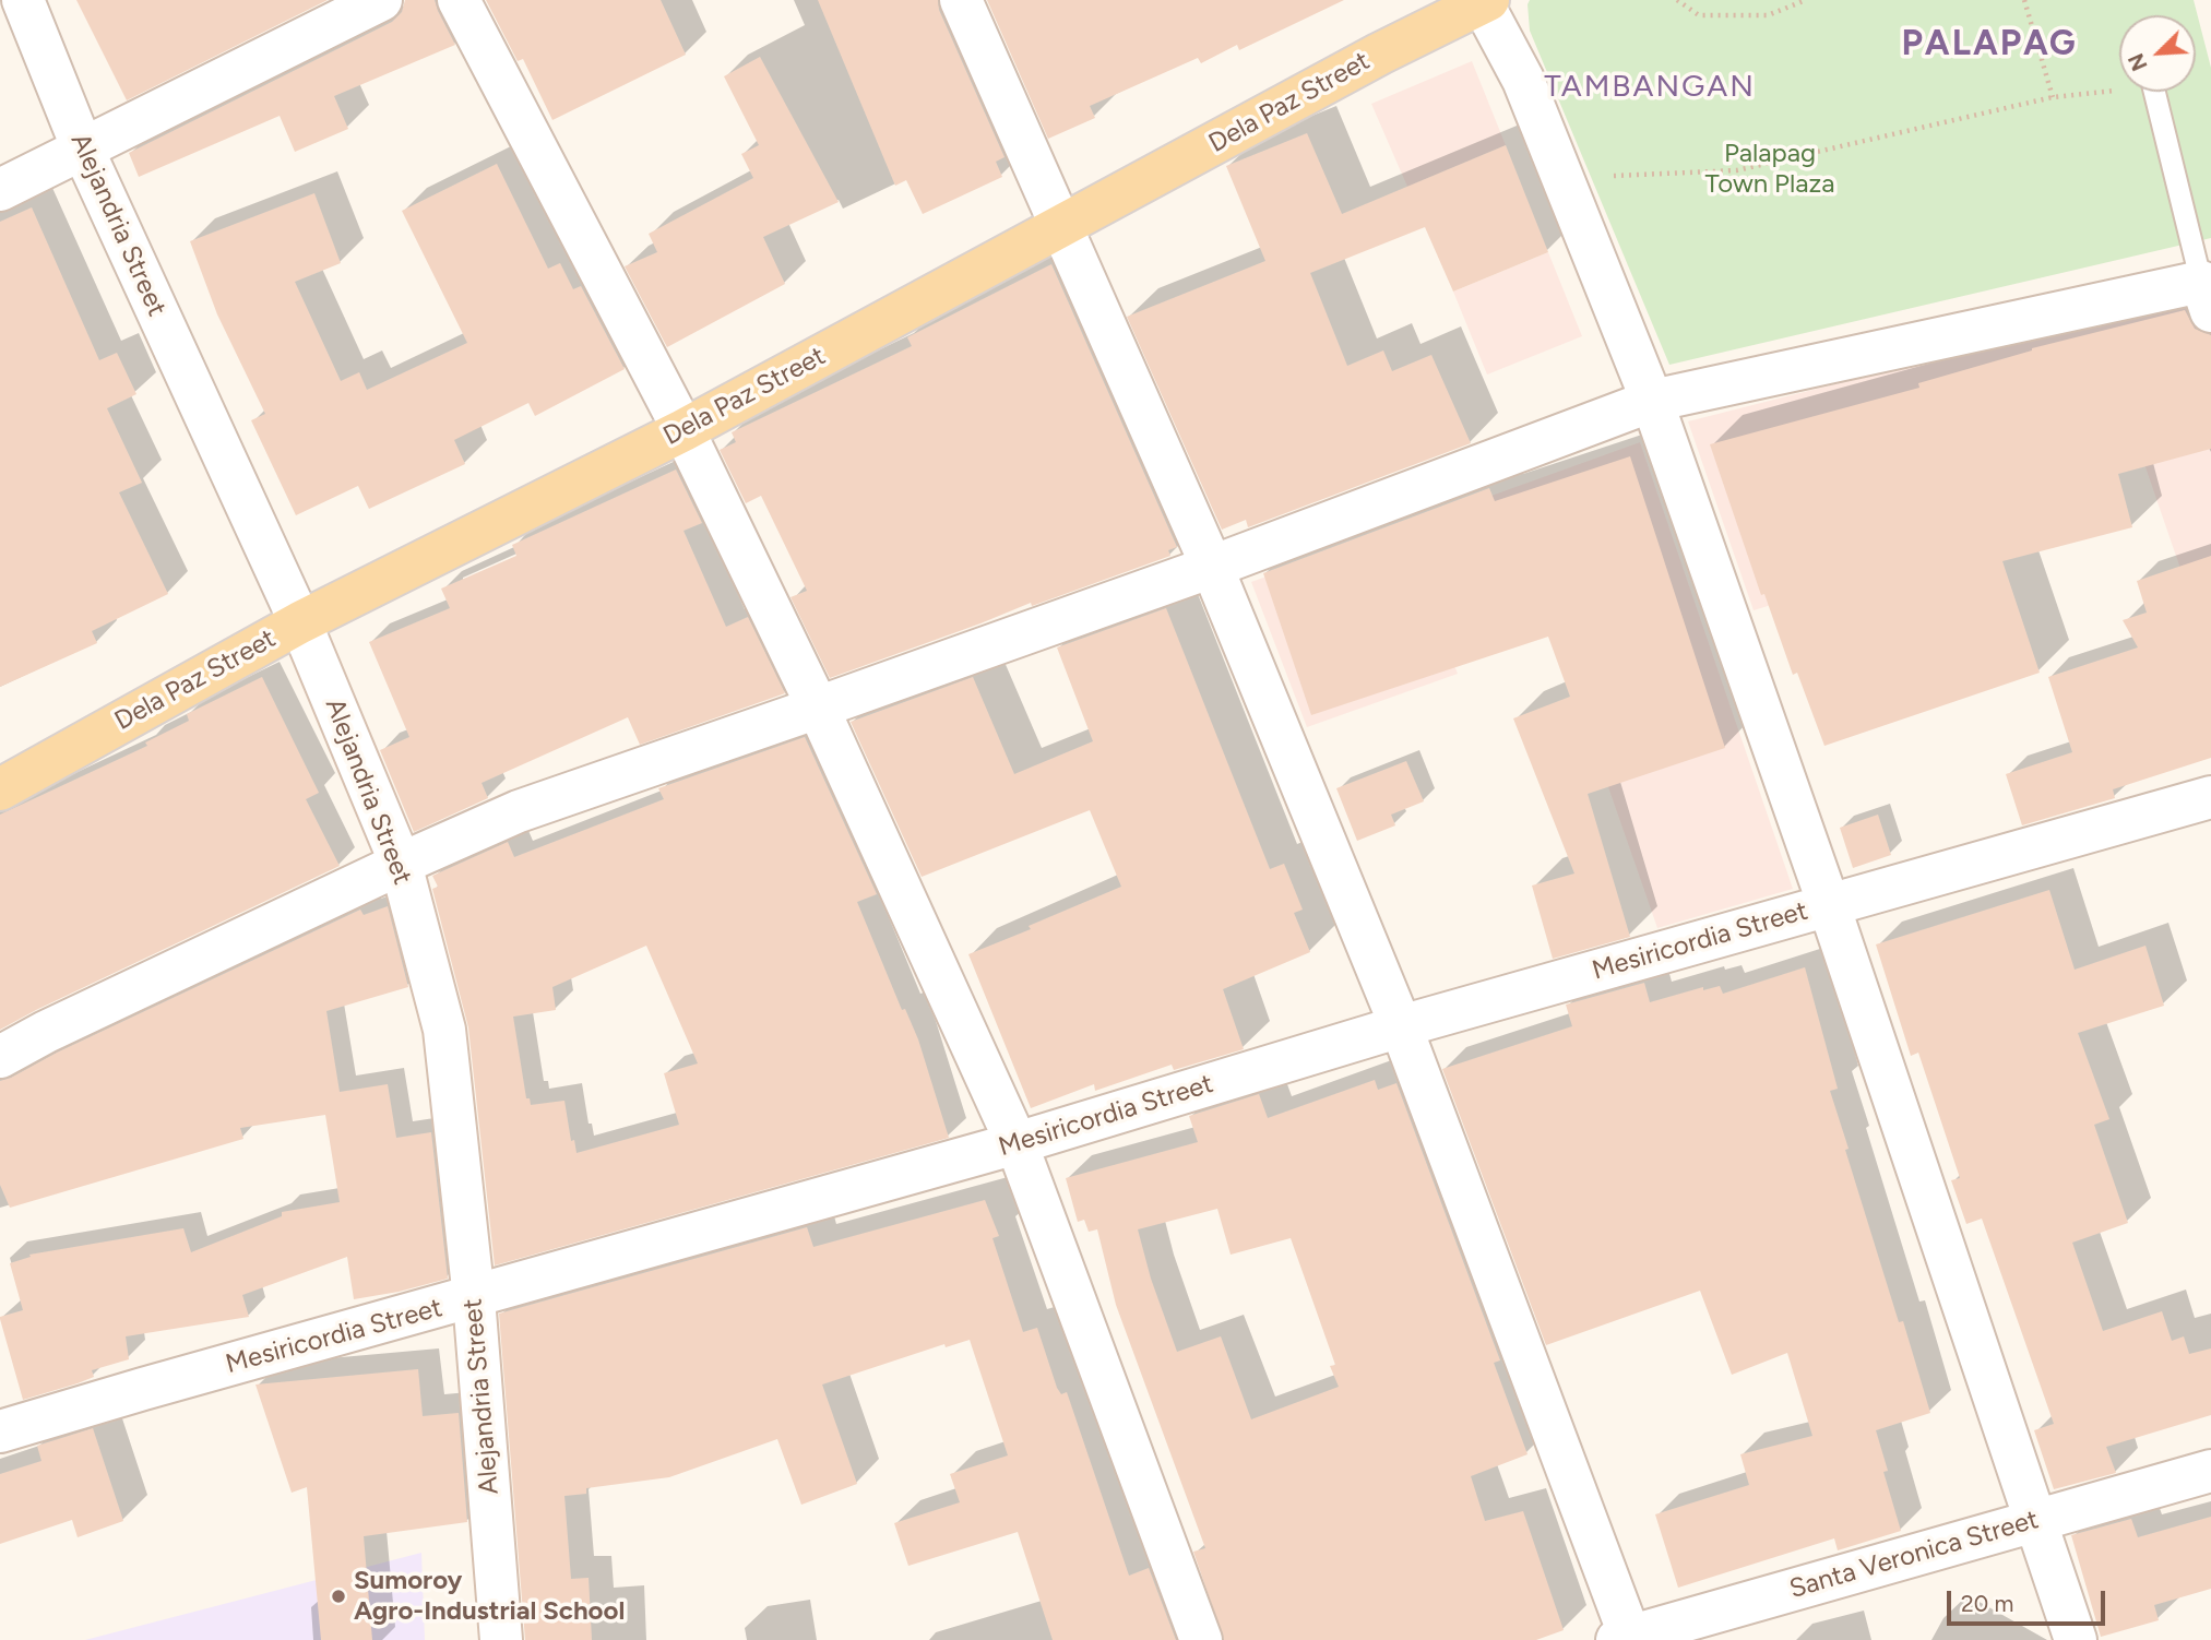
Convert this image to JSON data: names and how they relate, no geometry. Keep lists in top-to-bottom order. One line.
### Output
{"streets":{"main road":["Dela Paz Street"],"street":["Alejandria Street","Mesiricordia Street","Santa Veronica Street"]},"crossings":[["Dela Paz Street","Alejandria Street"],["Alejandria Street","Mesiricordia Street"]],"districts":["PALAPAG","TAMBANGAN"],"parks":["Palapag Town Plaza"],"places":["Sumoroy Agro-Industrial School"],"scale_bar":"20 m","north":"bottom left"}
